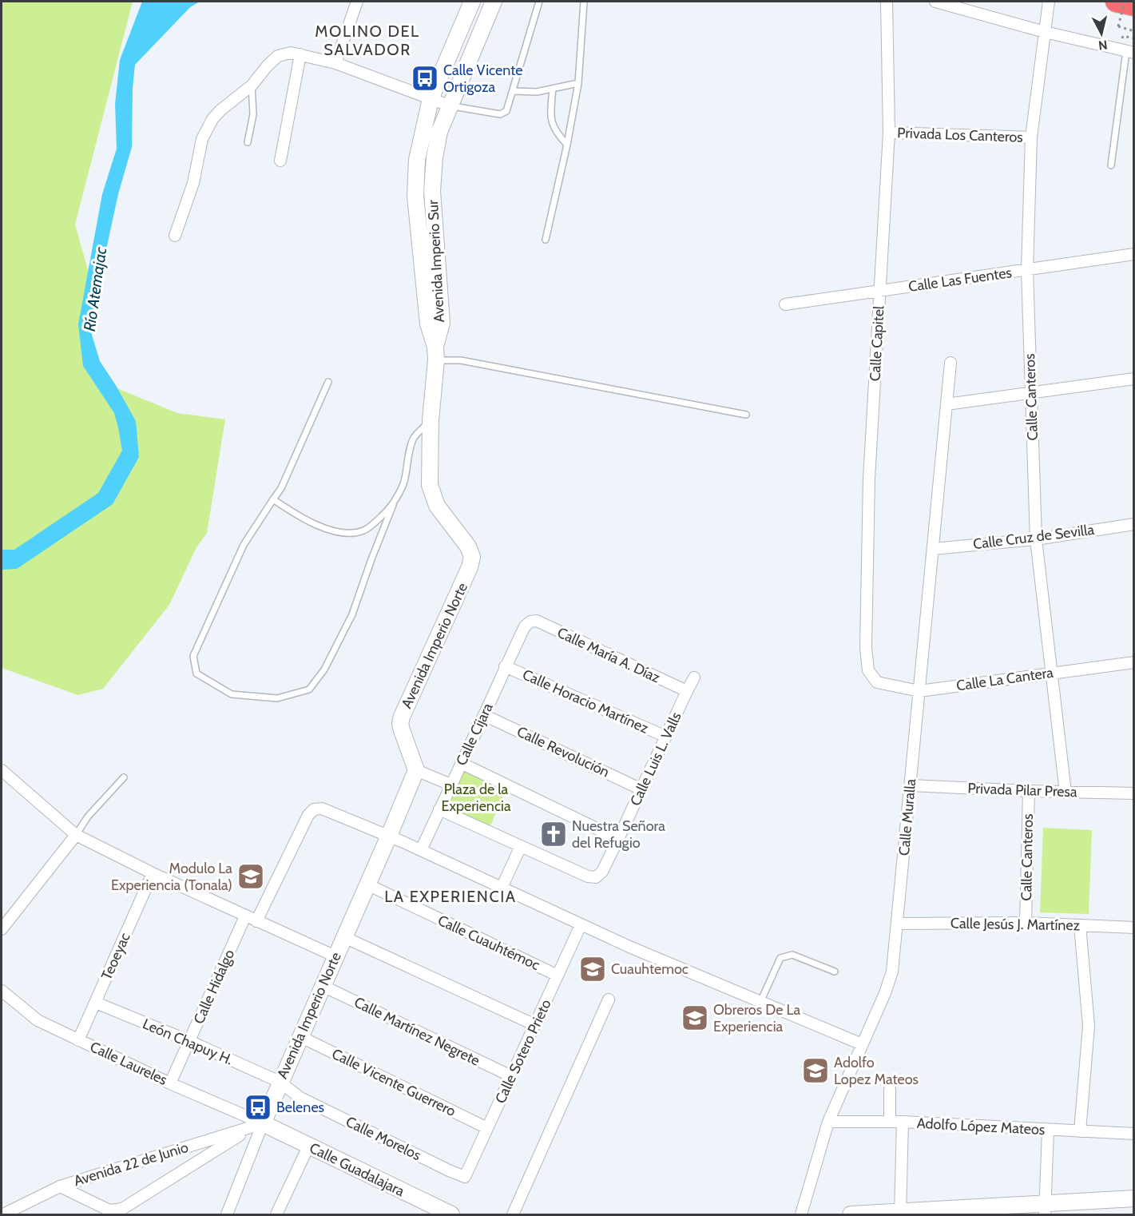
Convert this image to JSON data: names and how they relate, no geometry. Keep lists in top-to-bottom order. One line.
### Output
{"streets":{"street":["Privada Los Canteros","Avenida Imperio Sur","Calle Las Fuentes","Calle Capitel","Calle Canteros","Calle Cruz de Sevilla","Avenida Imperio Norte","Calle María A. Díaz","Calle La Cantera","Calle Horacio Martínez","Calle Cíjara","Calle Revolución","Calle Luis L. Valls","Privada Pilar Presa","Calle Muralla","Calle Jesús J. Martínez","Calle Cuauhtémoc","Teoeyac","Calle Hidalgo","Calle Martínez Negrete","León Chapuy H.","Calle Sotero Prieto","Calle Laureles","Calle Vicente Guerrero","Adolfo López Mateos","Calle Morelos","Avenida 22 de Junio","Calle Guadalajara"]},"crossings":[["Privada Los Canteros","Calle Capitel"],["Privada Los Canteros","Calle Canteros"],["Avenida Imperio Sur","Avenida Imperio Norte"],["Calle Las Fuentes","Calle Capitel"],["Calle Las Fuentes","Calle Canteros"],["Calle Capitel","Calle La Cantera"],["Calle Canteros","Calle Cruz de Sevilla"],["Calle Canteros","Calle La Cantera"],["Calle Canteros","Privada Pilar Presa"],["Calle Canteros","Calle Jesús J. Martínez"],["Calle Cruz de Sevilla","Calle Muralla"],["Avenida Imperio Norte","Calle Cuauhtémoc"],["Avenida Imperio Norte","Calle Martínez Negrete"],["Avenida Imperio Norte","León Chapuy H."],["Avenida Imperio Norte","Calle Laureles"],["Avenida Imperio Norte","Calle Vicente Guerrero"],["Avenida Imperio Norte","Calle Morelos"],["Avenida Imperio Norte","Avenida 22 de Junio"],["Avenida Imperio Norte","Calle Guadalajara"],["Calle María A. Díaz","Calle Cíjara"],["Calle María A. Díaz","Calle Luis L. Valls"],["Calle La Cantera","Calle Muralla"],["Calle Horacio Martínez","Calle Cíjara"],["Calle Horacio Martínez","Calle Luis L. Valls"],["Calle Cíjara","Calle Revolución"],["Calle Revolución","Calle Luis L. Valls"],["Privada Pilar Presa","Calle Muralla"],["Calle Muralla","Calle Jesús J. Martínez"],["Calle Muralla","Adolfo López Mateos"],["Calle Cuauhtémoc","Calle Sotero Prieto"],["Teoeyac","León Chapuy H."],["Teoeyac","Calle Laureles"],["Calle Hidalgo","León Chapuy H."],["Calle Hidalgo","Calle Laureles"],["Calle Martínez Negrete","Calle Sotero Prieto"],["León Chapuy H.","Calle Morelos"],["Calle Sotero Prieto","Calle Vicente Guerrero"],["Calle Sotero Prieto","Calle Morelos"],["Calle Laureles","Avenida 22 de Junio"],["Calle Laureles","Calle Guadalajara"],["Avenida 22 de Junio","Calle Guadalajara"]],"districts":["MOLINO DEL SALVADOR","LA EXPERIENCIA"],"water":["Río Atemajac"],"parks":["Plaza de la Experiencia"],"places":{"bus stop":["Calle Vicente Ortigoza","Belenes"],"church":["Nuestra Señora del Refugio"],"school or university":["Modulo La Experiencia (Tonala)","Cuauhtemoc","Obreros De La Experiencia","Adolfo Lopez Mateos"]},"north":"bottom"}
